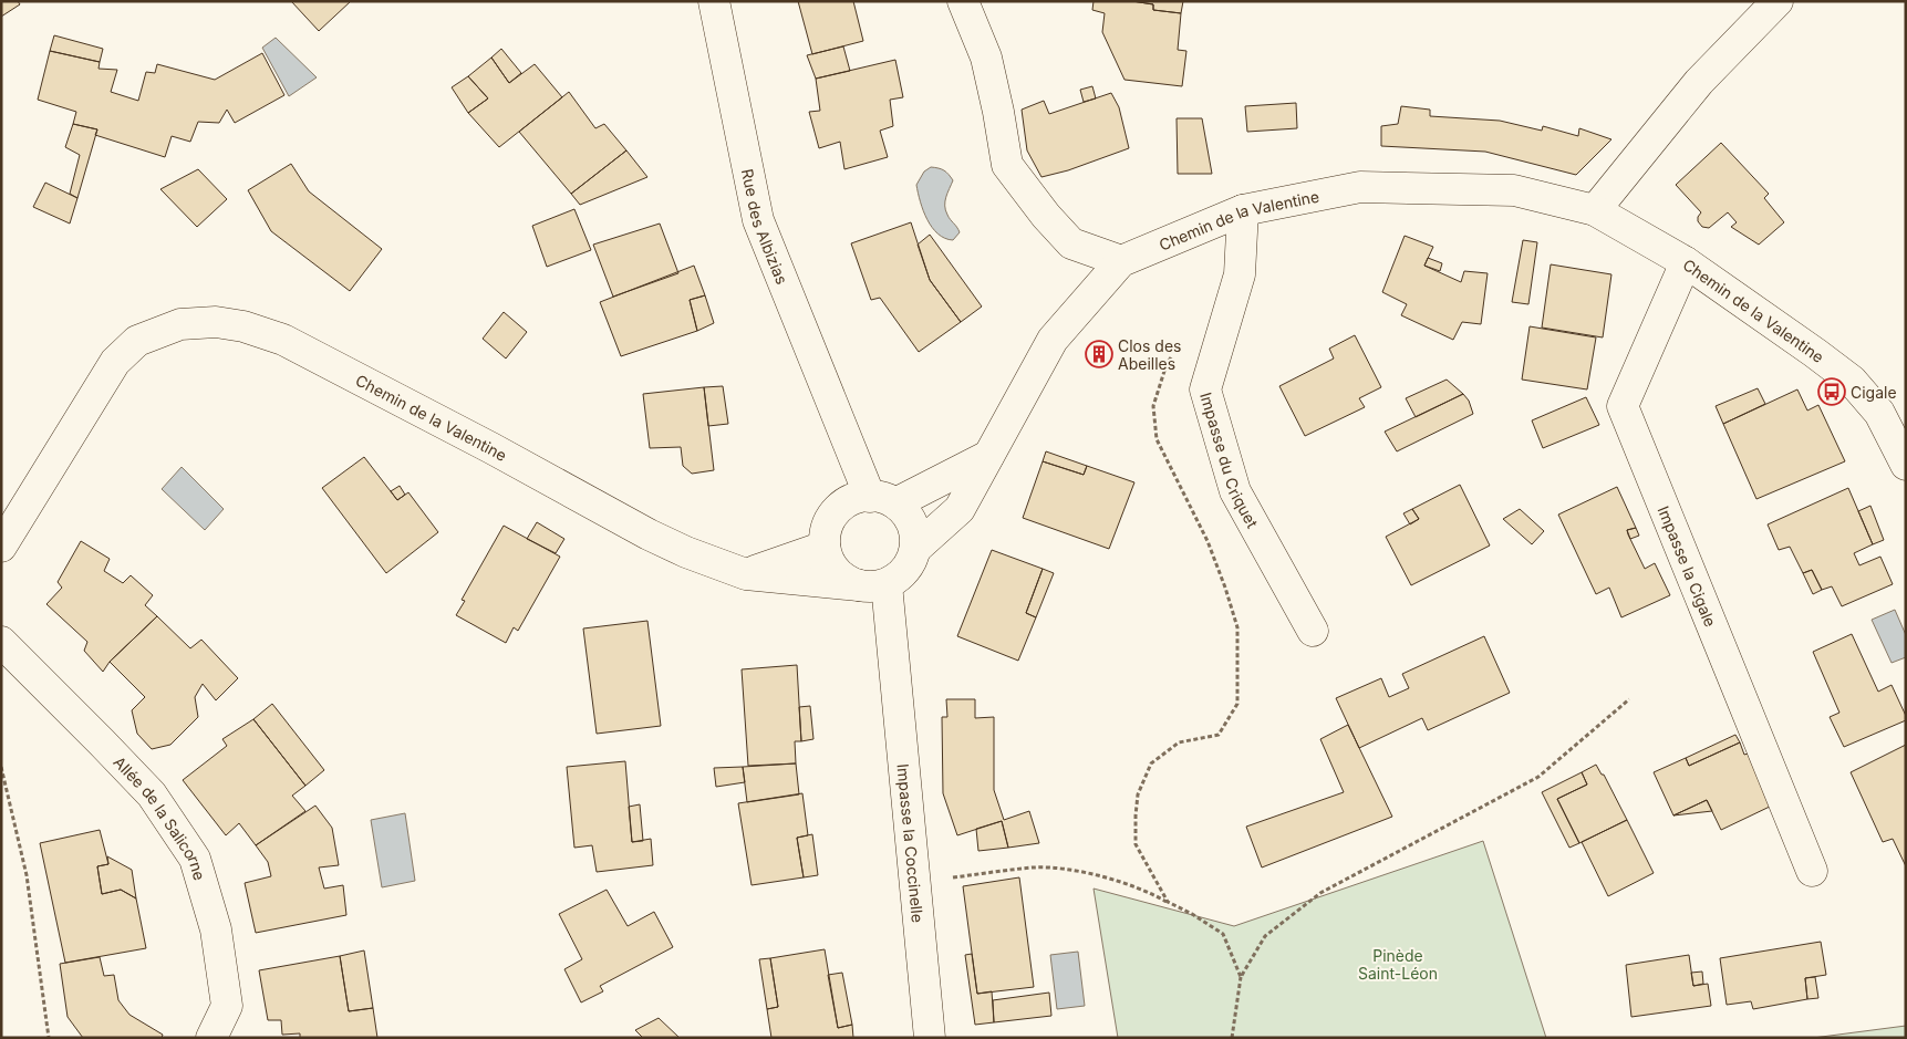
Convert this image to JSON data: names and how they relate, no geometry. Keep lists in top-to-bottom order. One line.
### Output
{"streets":{"street":["Chemin de la Valentine","Rue des Albizias","Impasse du Criquet","Impasse la Cigale","Allée de la Salicorne","Impasse la Coccinelle"]},"crossings":[["Chemin de la Valentine","Rue des Albizias"],["Chemin de la Valentine","Impasse du Criquet"],["Chemin de la Valentine","Impasse la Cigale"],["Chemin de la Valentine","Impasse la Coccinelle"],["Rue des Albizias","Impasse la Coccinelle"]],"parks":["Pinède Saint-Léon"],"places":{"building":["Clos des Abeilles"],"bus stop":["Cigale"]}}
